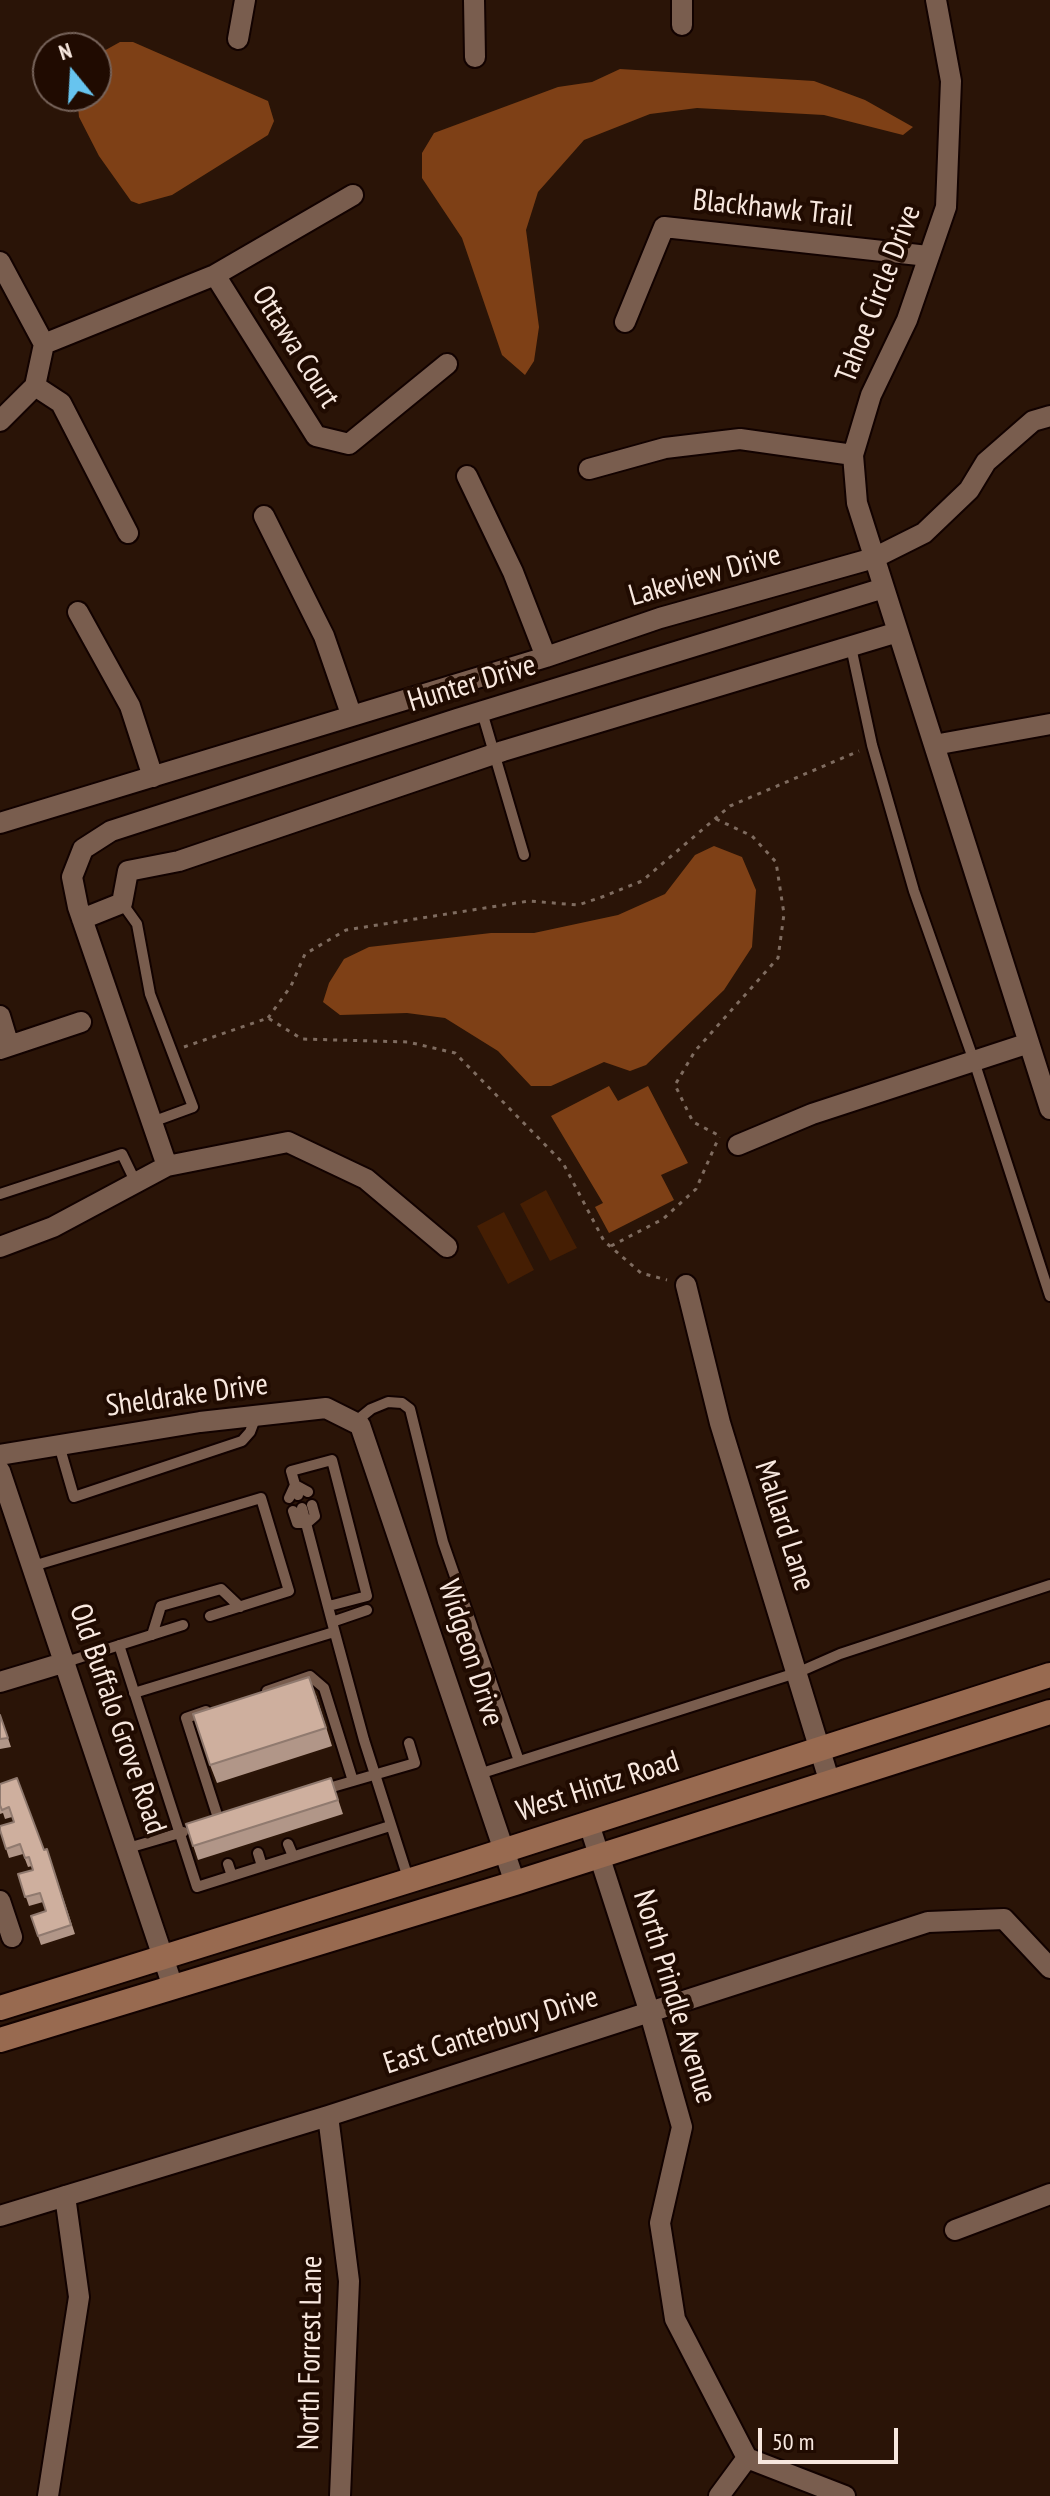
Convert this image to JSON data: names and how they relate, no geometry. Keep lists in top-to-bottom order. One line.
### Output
{"streets":{"main road":["West Hintz Road"],"street":["Blackhawk Trail","Tahoe Circle Drive","Ottawa Court","Lakeview Drive","Hunter Drive","Sheldrake Drive","Mallard Lane","Widgeon Drive","Old Buffalo Grove Road","North Prindle Avenue","East Canterbury Drive","North Forrest Lane"]},"crossings":[["Blackhawk Trail","Tahoe Circle Drive"],["Tahoe Circle Drive","Lakeview Drive"],["Sheldrake Drive","Widgeon Drive"],["Mallard Lane","West Hintz Road"],["Widgeon Drive","West Hintz Road"],["Old Buffalo Grove Road","West Hintz Road"],["West Hintz Road","North Prindle Avenue"],["North Prindle Avenue","East Canterbury Drive"],["East Canterbury Drive","North Forrest Lane"]],"scale_bar":"50 m","north":"top"}
